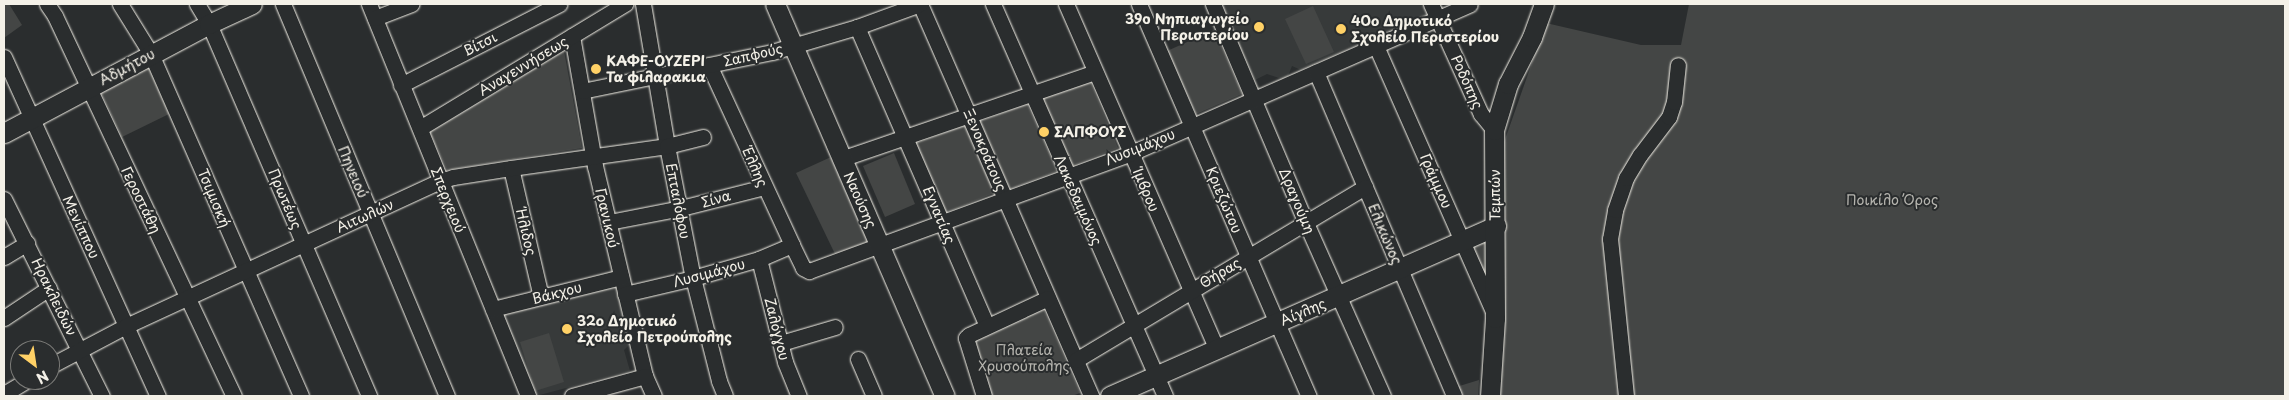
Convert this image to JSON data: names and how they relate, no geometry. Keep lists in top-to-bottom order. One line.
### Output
{"streets":{"street":["Βίτσι","Σαπφούς","Αναγεννήσεως","Αδμήτου","Ροδόπης","Λυσιμάχου","Ξενοκράτους","Έλλης","Πηνειού","Γράμμου","Ίμβρου","Τεμπών","Τσιμισκή","Πρωτέως","Σίνα","Γεροστάθη","Σπερχειού","Ναούσης","Λακεδαιμόνος","Κριεζώτου","Επταλόφου","Δραγούμη","Εγνατίας","Αιτωλών","Γρανικού","Μενίππου","Ήλιδος","Ελικώνος","Θήρας","Βάκχου","Ηρακλειδών","Αίγλης","Ζαλόγγου"]},"crossings":[["Βίτσι","Σπερχειού"],["Σαπφούς","Ξενοκράτους"],["Σαπφούς","Έλλης"],["Σαπφούς","Ναούσης"],["Σαπφούς","Επταλόφου"],["Σαπφούς","Εγνατίας"],["Σαπφούς","Γρανικού"],["Αναγεννήσεως","Σπερχειού"],["Αναγεννήσεως","Γρανικού"],["Αδμήτου","Τσιμισκή"],["Αδμήτου","Πρωτέως"],["Αδμήτου","Γεροστάθη"],["Αδμήτου","Μενίππου"],["Ροδόπης","Λυσιμάχου"],["Ροδόπης","Τεμπών"],["Λυσιμάχου","Ξενοκράτους"],["Λυσιμάχου","Έλλης"],["Λυσιμάχου","Γράμμου"],["Λυσιμάχου","Ίμβρου"],["Λυσιμάχου","Ναούσης"],["Λυσιμάχου","Λακεδαιμόνος"],["Λυσιμάχου","Κριεζώτου"],["Λυσιμάχου","Επταλόφου"],["Λυσιμάχου","Δραγούμη"],["Λυσιμάχου","Εγνατίας"],["Λυσιμάχου","Γρανικού"],["Λυσιμάχου","Ελικώνος"],["Λυσιμάχου","Ζαλόγγου"],["Ξενοκράτους","Θήρας"],["Έλλης","Σίνα"],["Πηνειού","Αιτωλών"],["Γράμμου","Τεμπών"],["Γράμμου","Αίγλης"],["Ίμβρου","Θήρας"],["Ίμβρου","Αίγλης"],["Τεμπών","Αίγλης"],["Τσιμισκή","Αιτωλών"],["Πρωτέως","Αιτωλών"],["Σίνα","Επταλόφου"],["Σίνα","Γρανικού"],["Γεροστάθη","Αιτωλών"],["Σπερχειού","Αιτωλών"],["Σπερχειού","Βάκχου"],["Λακεδαιμόνος","Θήρας"],["Λακεδαιμόνος","Αίγλης"],["Κριεζώτου","Θήρας"],["Κριεζώτου","Αίγλης"],["Επταλόφου","Αιτωλών"],["Δραγούμη","Θήρας"],["Δραγούμη","Αίγλης"],["Αιτωλών","Γρανικού"],["Αιτωλών","Μενίππου"],["Αιτωλών","Ήλιδος"],["Αιτωλών","Ηρακλειδών"],["Γρανικού","Βάκχου"],["Ήλιδος","Βάκχου"],["Ελικώνος","Θήρας"],["Ελικώνος","Αίγλης"]],"parks":["Ποικίλο Όρος","Πλατεία Χρυσούπολης"],"places":["39ο Νηπιαγωγείο Περιστερίου","40ο Δημοτικό Σχολείο Περιστερίου","ΚΑΦΕ-ΟΥΖΕΡΙ Τα φιλαρακια","ΣΑΠΦΟΥΣ","32ο Δημοτικό Σχολείο Πετρούπολης"],"north":"bottom right"}
